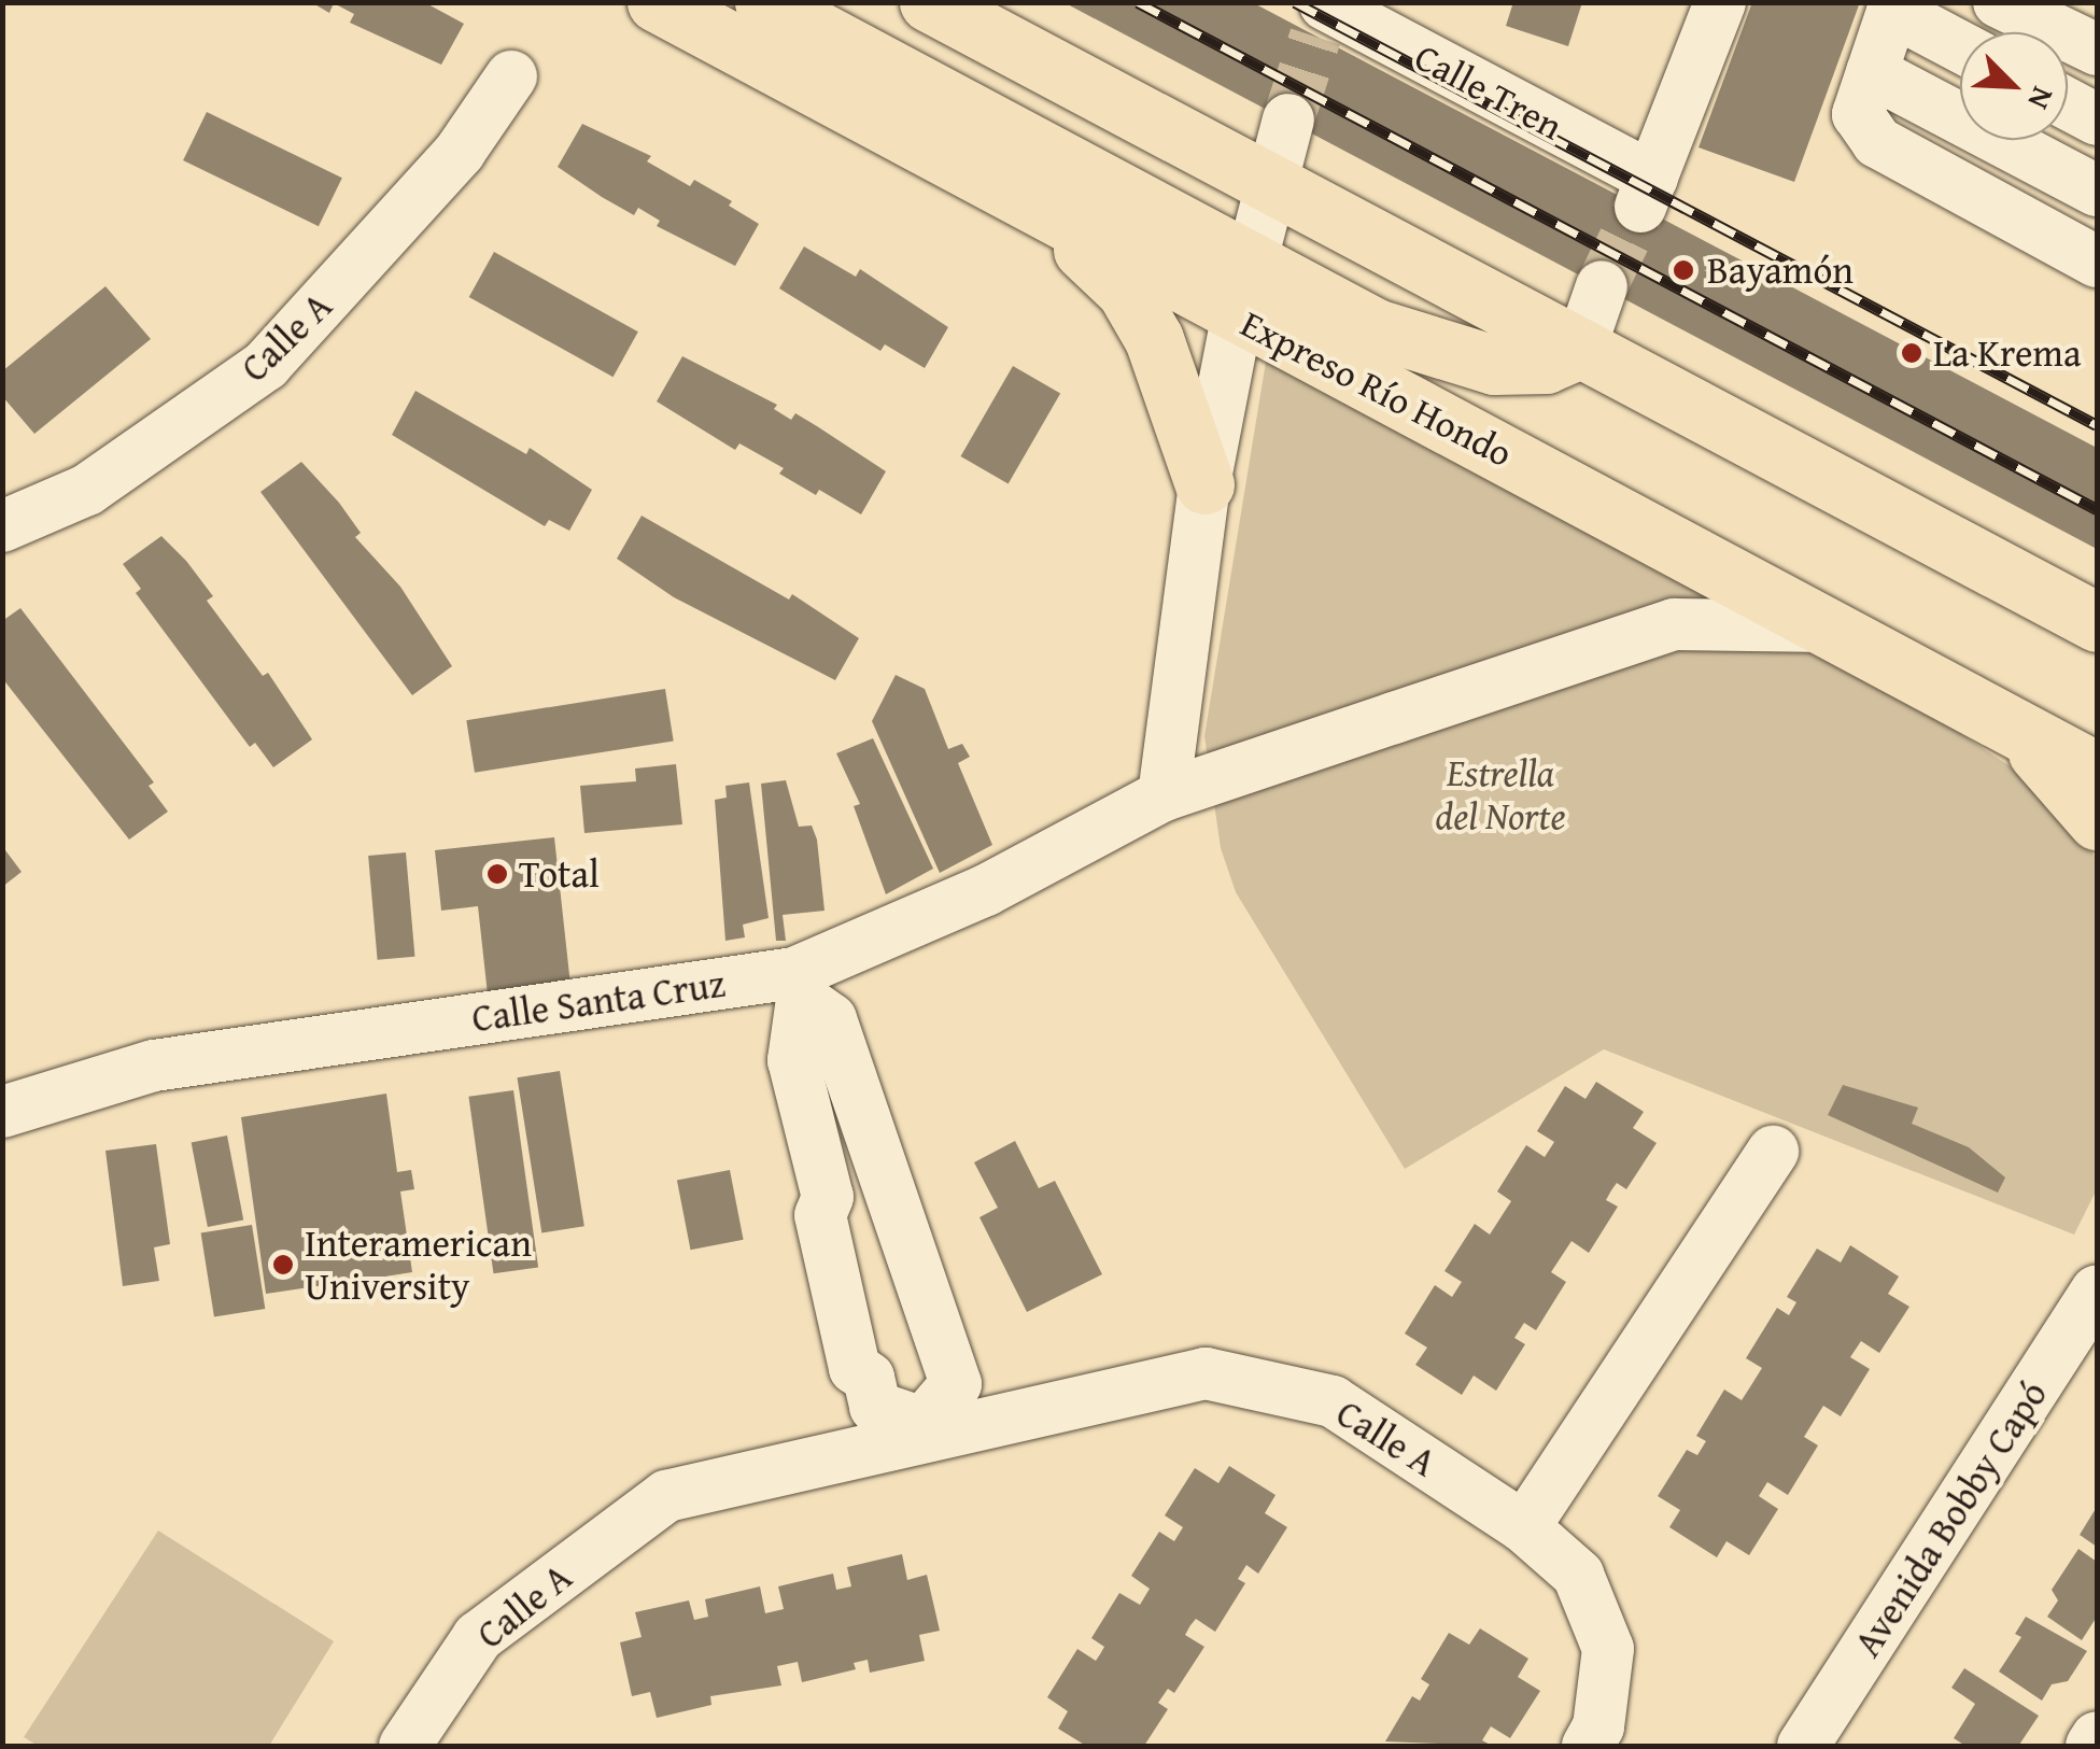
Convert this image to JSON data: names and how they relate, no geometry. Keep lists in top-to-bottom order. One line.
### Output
{"streets":{"highway":["Expreso Río Hondo"],"street":["Calle Tren","Calle A","Calle Santa Cruz","Avenida Bobby Capó"]},"crossings":[["Expreso Río Hondo","Calle Santa Cruz"]],"parks":["Estrella del Norte"],"places":["Bayamón","La Krema","Total","Interamerican University"],"north":"bottom right"}
